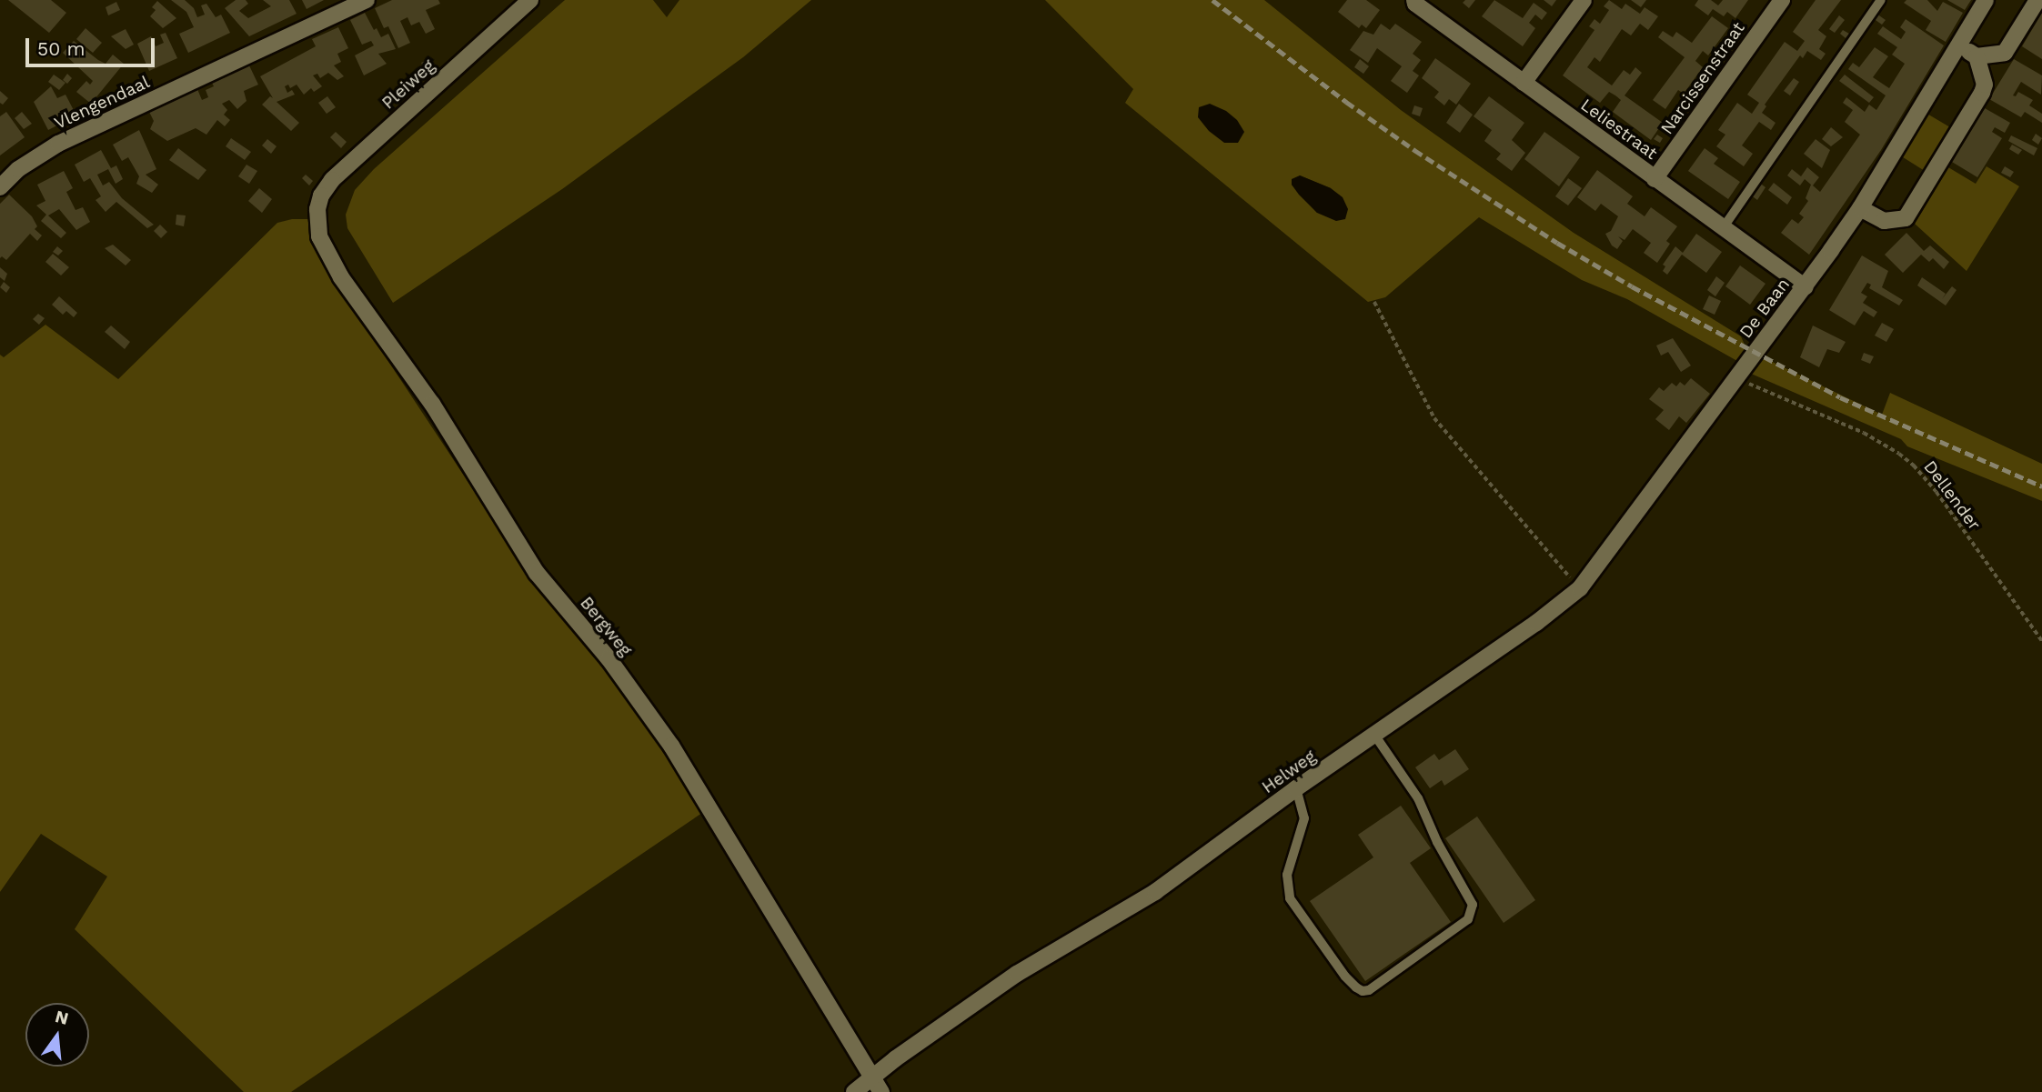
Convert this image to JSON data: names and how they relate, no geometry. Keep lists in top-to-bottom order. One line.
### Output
{"streets":{"street":["Narcissenstraat","Pleiweg","Vlengendaal","Leliestraat","De Baan","Bergweg","Helweg"],"path":["Dellender"]},"crossings":[["Narcissenstraat","Leliestraat"],["Pleiweg","Bergweg"],["Leliestraat","De Baan"],["De Baan","Dellender"],["De Baan","Helweg"],["Bergweg","Helweg"]],"scale_bar":"50 m","north":"top"}
